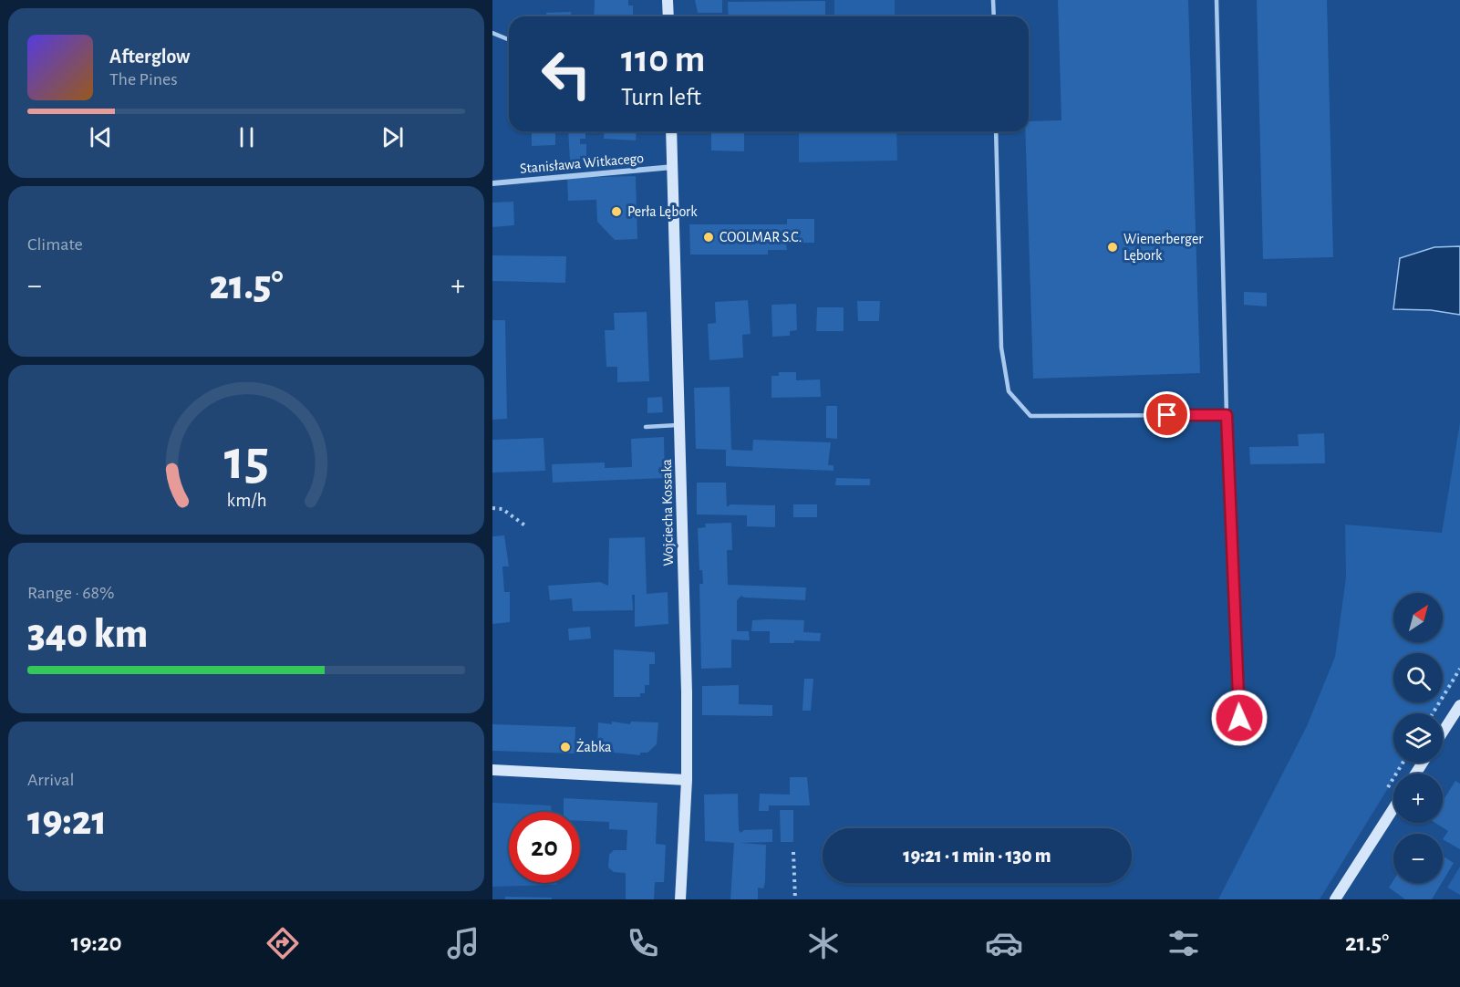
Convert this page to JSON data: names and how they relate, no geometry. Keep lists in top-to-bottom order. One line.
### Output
{"streets":{"main road":["Wojciecha Kossaka"],"street":["Stanisława Witkacego"]},"crossings":[["Stanisława Witkacego","Wojciecha Kossaka"]],"places":["Perła Lębork","COOLMAR S.C.","Wienerberger Lębork","Żabka"],"north":"top right","page":{"turn":["110 m","Turn left"],"song":["Afterglow","The Pines"],"tile":["Climate",["Range · 68%","340 km"],["Arrival","19:21"]],"heat":["−","21.5°","+"],"map_buttons":["+","−"],"limit":"20","trip":"19:21 · 1 min · 130 m","tabs":["19:20","21.5°"],"gauge":["15","km/h"]}}
